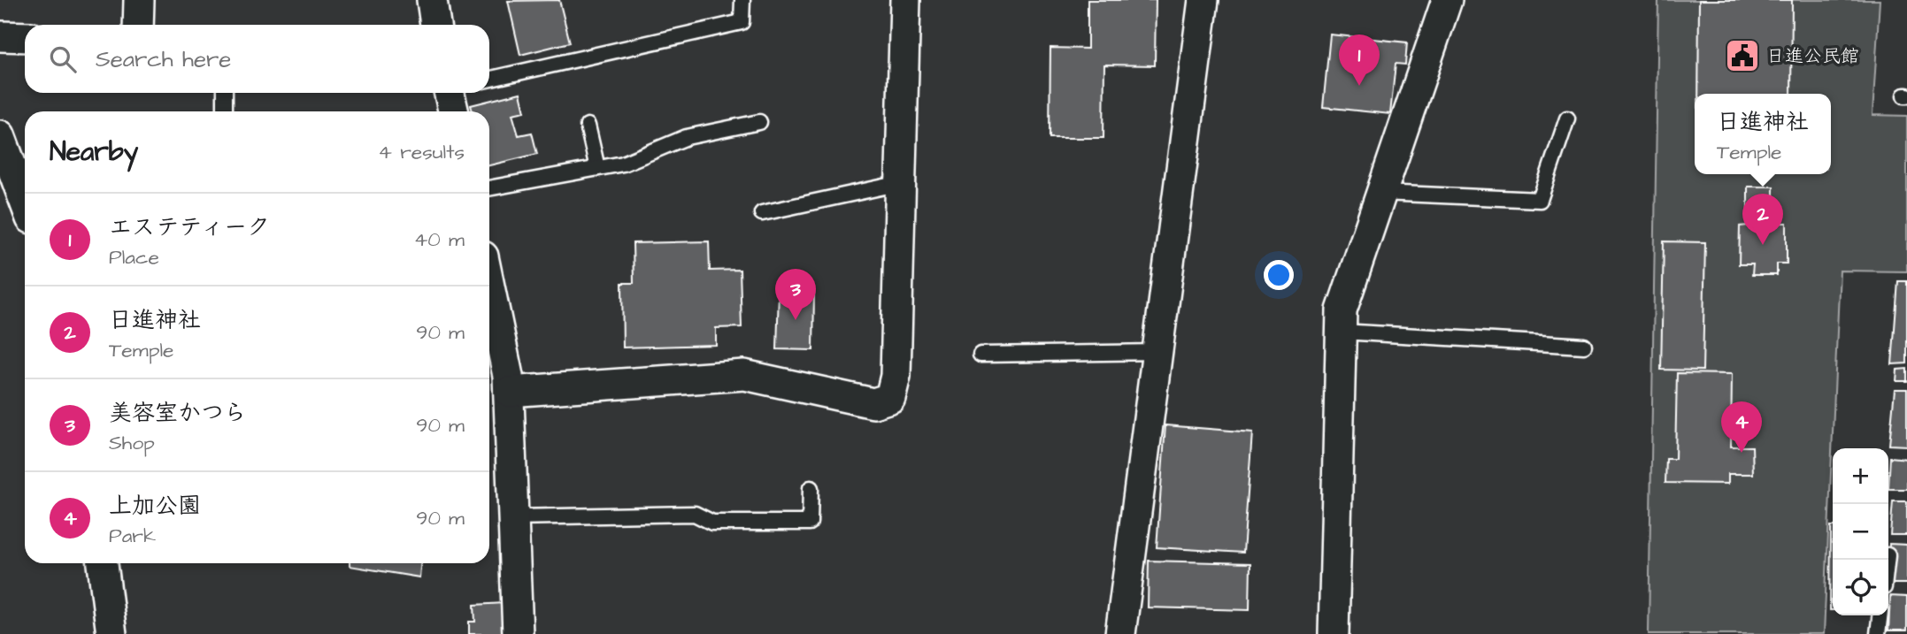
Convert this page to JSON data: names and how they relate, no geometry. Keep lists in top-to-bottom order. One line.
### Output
{"places":{"public building":["日進公民館"]},"page":{"search":"Search here","pins":["1","2","3","4"],"popup":["日進神社","Temple"],"heading":["Nearby","4 results"],"list":[{"mark":"1","name":"エステティーク","note":"Place","value":"40 m"},{"mark":"2","name":"日進神社","note":"Temple","value":"90 m"},{"mark":"3","name":"美容室かつら","note":"Shop","value":"90 m"},{"mark":"4","name":"上加公園","note":"Park","value":"90 m"}],"map_buttons":["+","−"]}}
